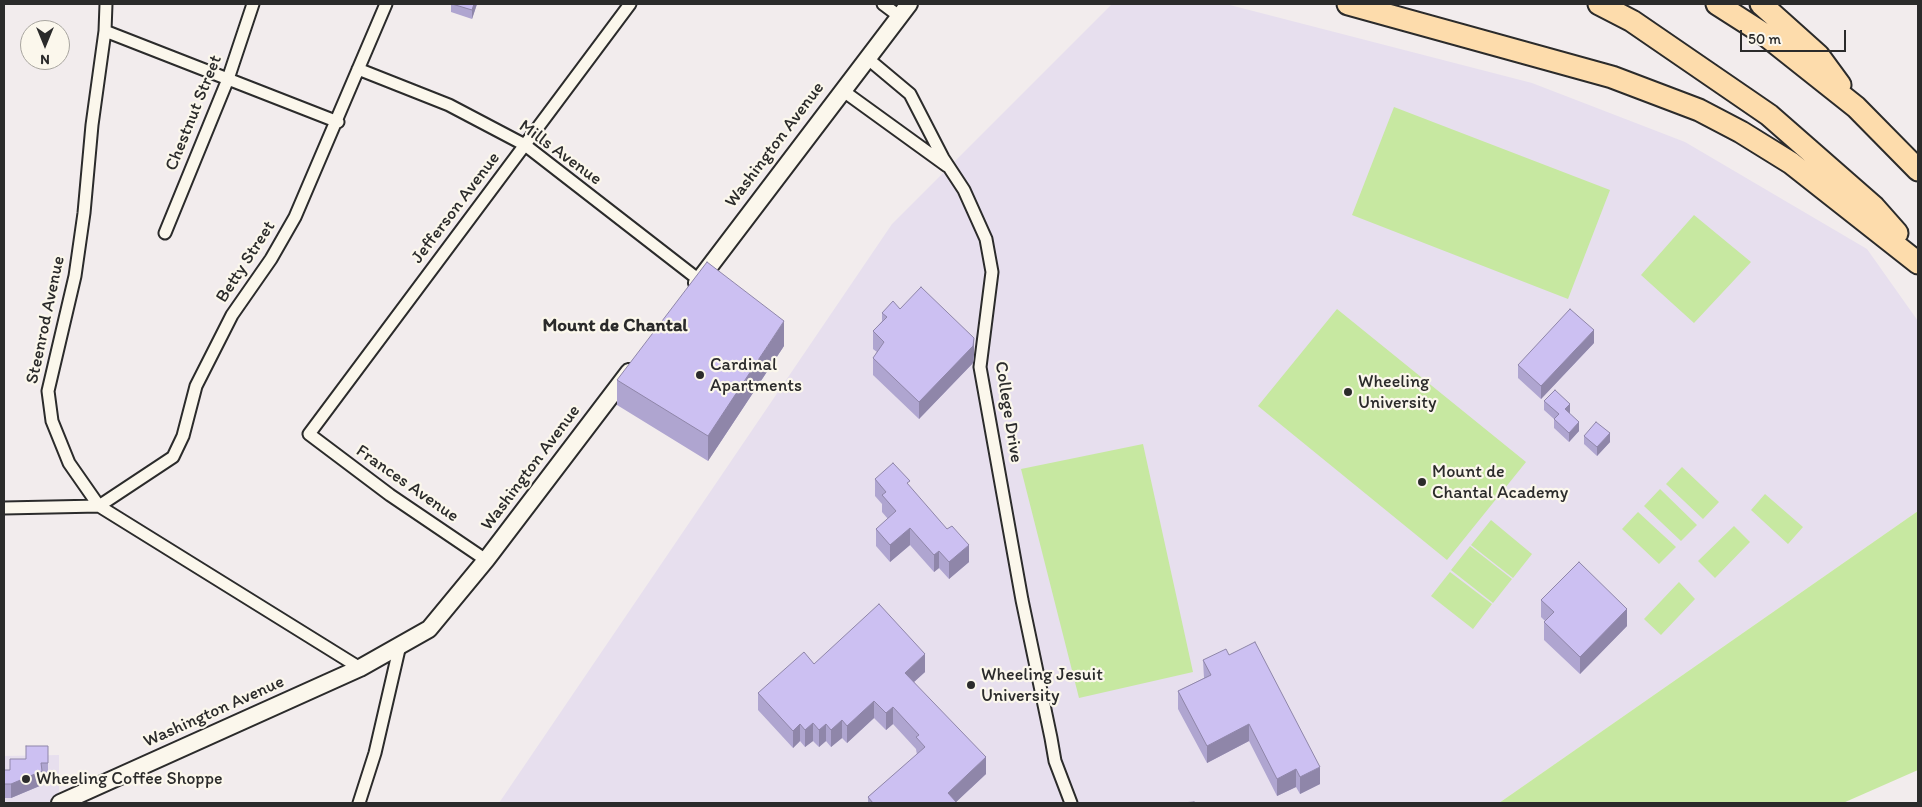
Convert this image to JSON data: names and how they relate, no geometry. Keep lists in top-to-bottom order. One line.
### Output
{"streets":{"street":["Chestnut Street","Washington Avenue","Mills Avenue","Jefferson Avenue","Betty Street","Steenrod Avenue","College Drive","Frances Avenue"]},"crossings":[["Washington Avenue","Mills Avenue"],["Washington Avenue","Steenrod Avenue"],["Washington Avenue","College Drive"],["Washington Avenue","Frances Avenue"],["Mills Avenue","Jefferson Avenue"],["Mills Avenue","Betty Street"],["Jefferson Avenue","Frances Avenue"],["Betty Street","Steenrod Avenue"]],"districts":["Mount de Chantal"],"places":["Cardinal Apartments","Wheeling University","Mount de Chantal Academy","Wheeling Jesuit University","Wheeling Coffee Shoppe"],"scale_bar":"50 m","north":"bottom"}
